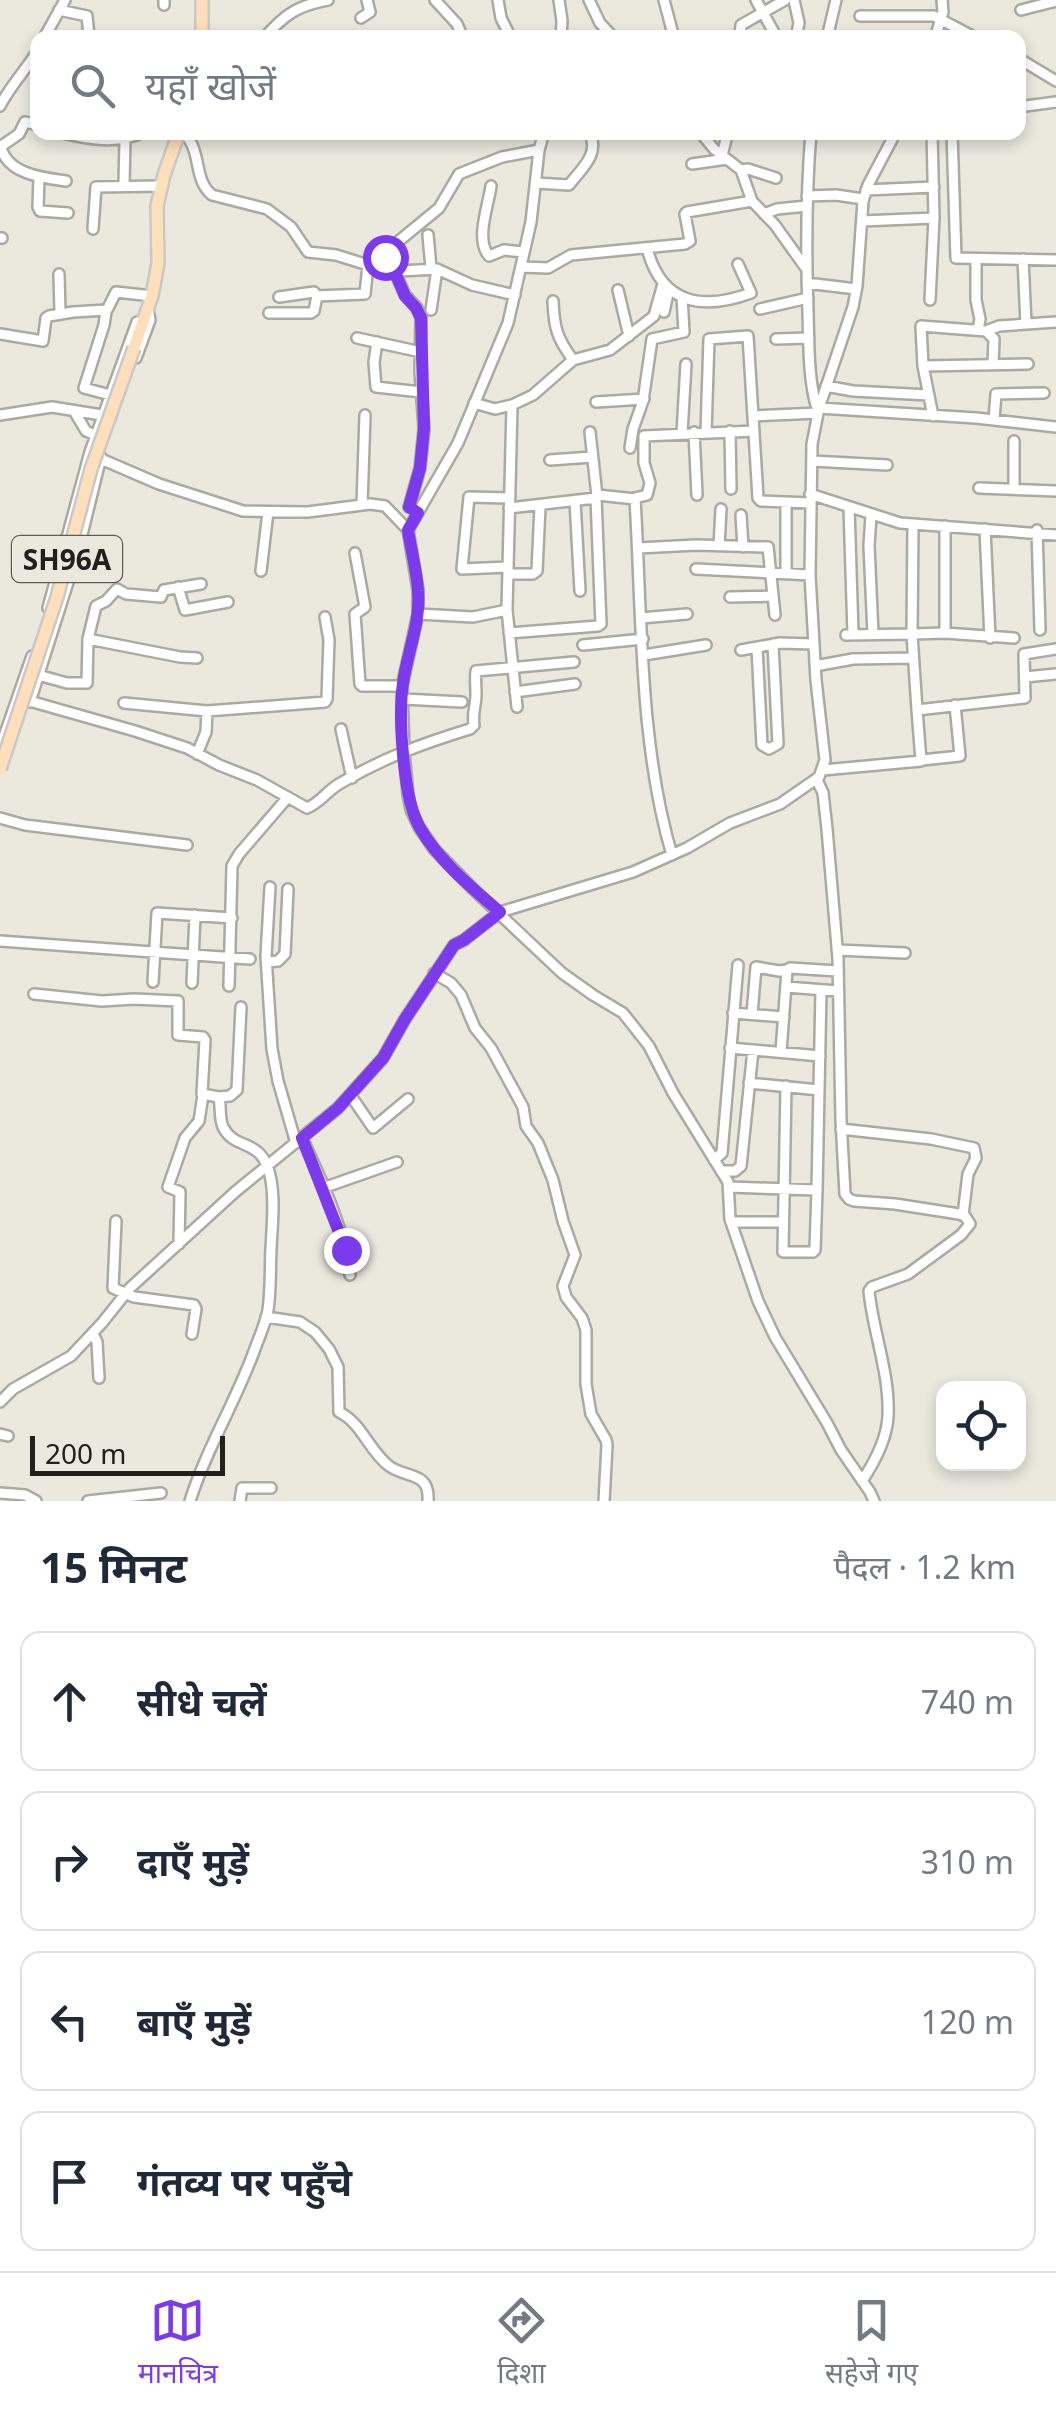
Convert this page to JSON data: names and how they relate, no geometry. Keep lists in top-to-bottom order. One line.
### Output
{"streets":{"main road":["SH96A"]},"scale_bar":"200 m","page":{"search":"यहाँ खोजें","scale":"200 m","heading":["15 मिनट","पैदल · 1.2 km"],"list":[["सीधे चलें","740 m"],["दाएँ मुड़ें","310 m"],["बाएँ मुड़ें","120 m"],"गंतव्य पर पहुँचे"],"nav":["मानचित्र","दिशा","सहेजे गए"]}}
